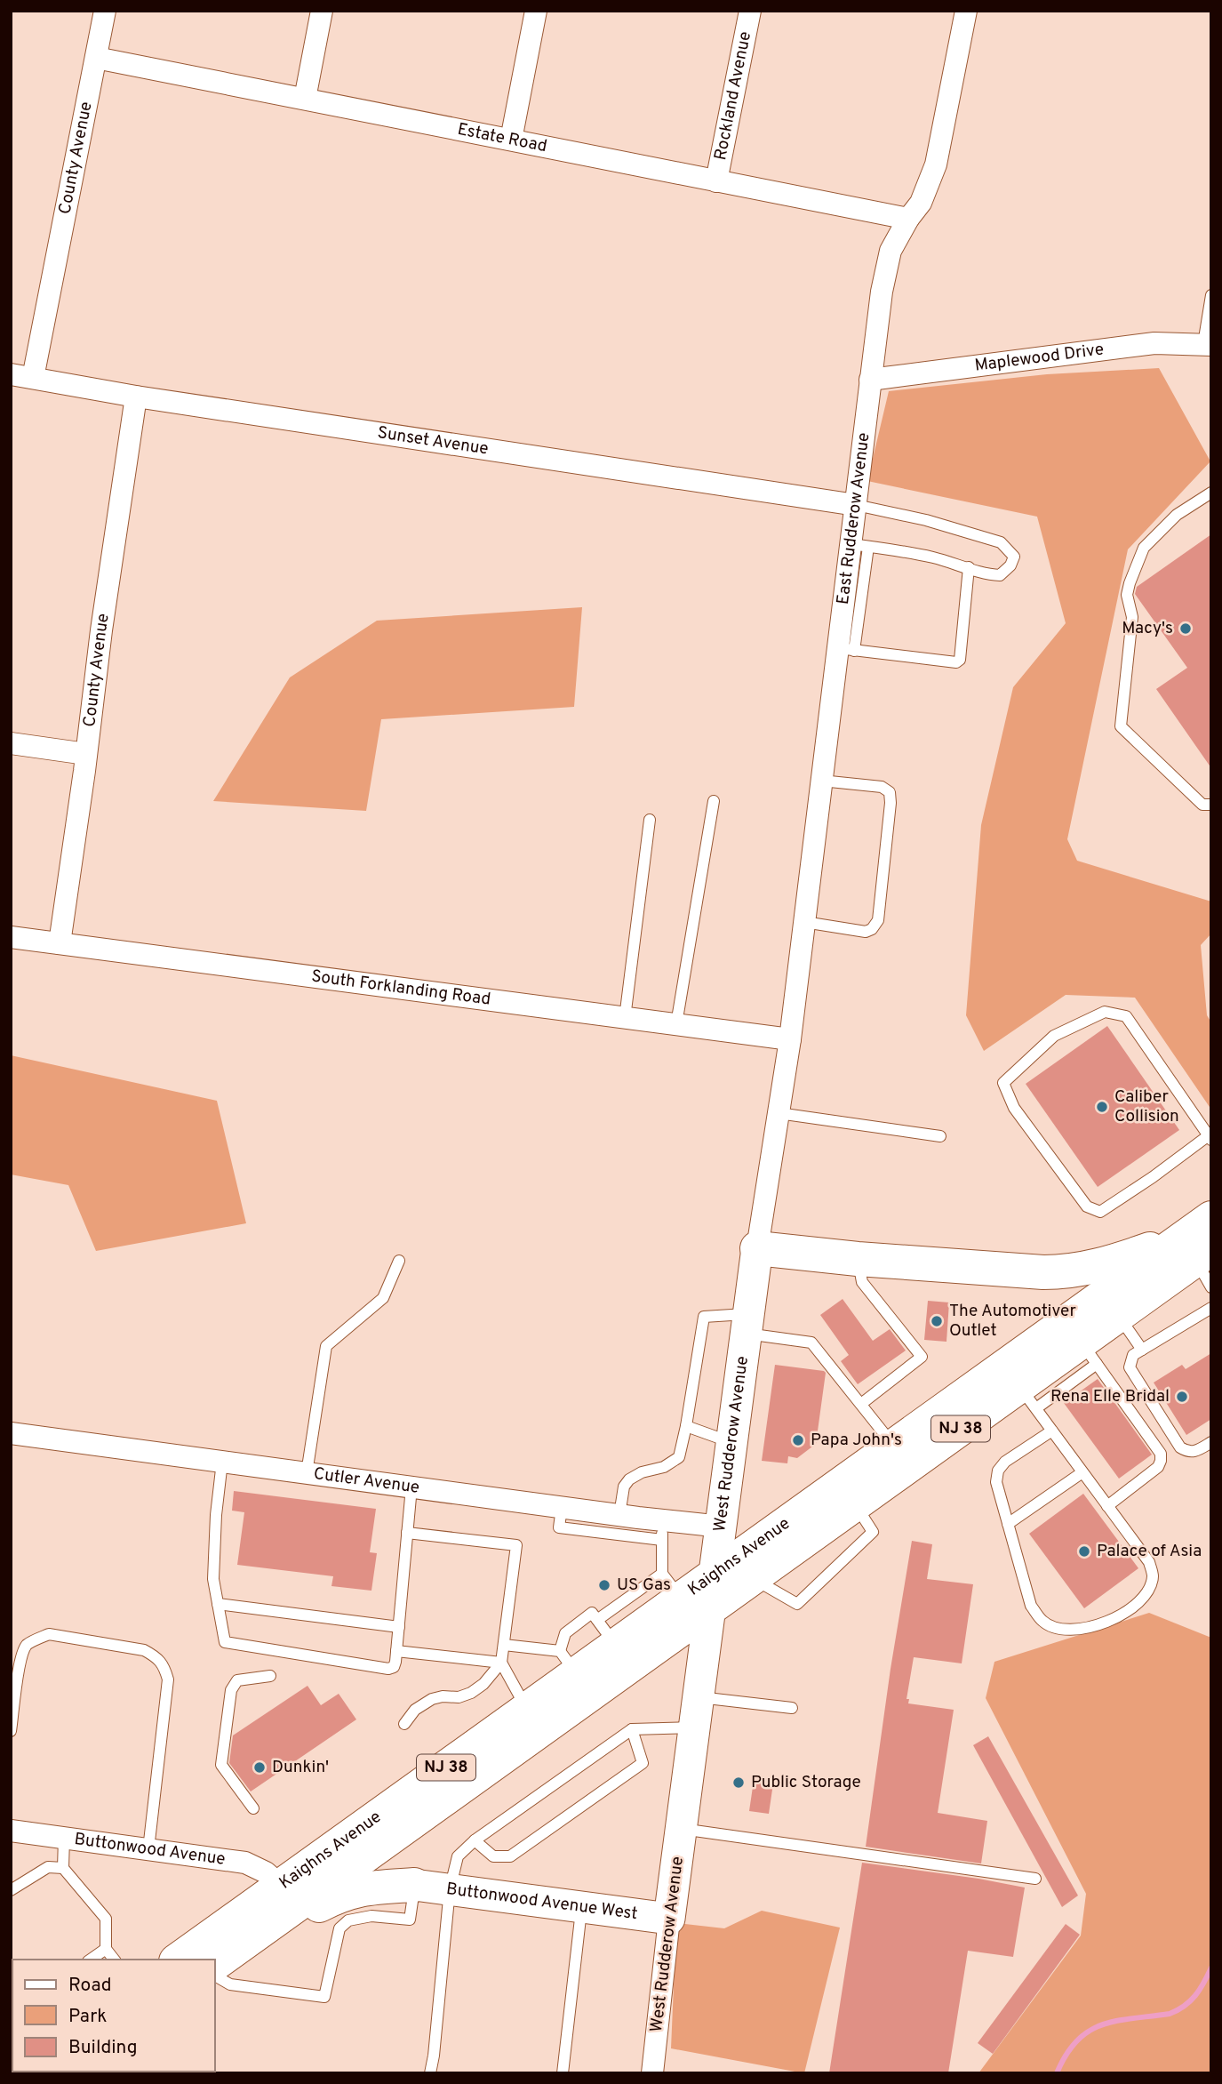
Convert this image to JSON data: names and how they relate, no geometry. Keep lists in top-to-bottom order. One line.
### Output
{"streets":{"highway":["NJ 38","Kaighns Avenue"],"street":["Rockland Avenue","Estate Road","County Avenue","Maplewood Drive","Sunset Avenue","East Rudderow Avenue","South Forklanding Road","West Rudderow Avenue","Cutler Avenue","Buttonwood Avenue","Buttonwood Avenue West"]},"crossings":[["Rockland Avenue","Estate Road"],["Estate Road","County Avenue"],["Estate Road","East Rudderow Avenue"],["County Avenue","Sunset Avenue"],["County Avenue","South Forklanding Road"],["Maplewood Drive","East Rudderow Avenue"],["Sunset Avenue","East Rudderow Avenue"],["East Rudderow Avenue","South Forklanding Road"],["East Rudderow Avenue","West Rudderow Avenue"],["South Forklanding Road","West Rudderow Avenue"],["West Rudderow Avenue","Cutler Avenue"],["West Rudderow Avenue","Kaighns Avenue"],["West Rudderow Avenue","Buttonwood Avenue West"],["Kaighns Avenue","Buttonwood Avenue"]],"places":["Macy's","Caliber Collision","The Automotiver Outlet","Rena Elle Bridal","Papa John's","Palace of Asia","US Gas","Dunkin'","Public Storage"],"legend":["Road","Park","Building"]}
